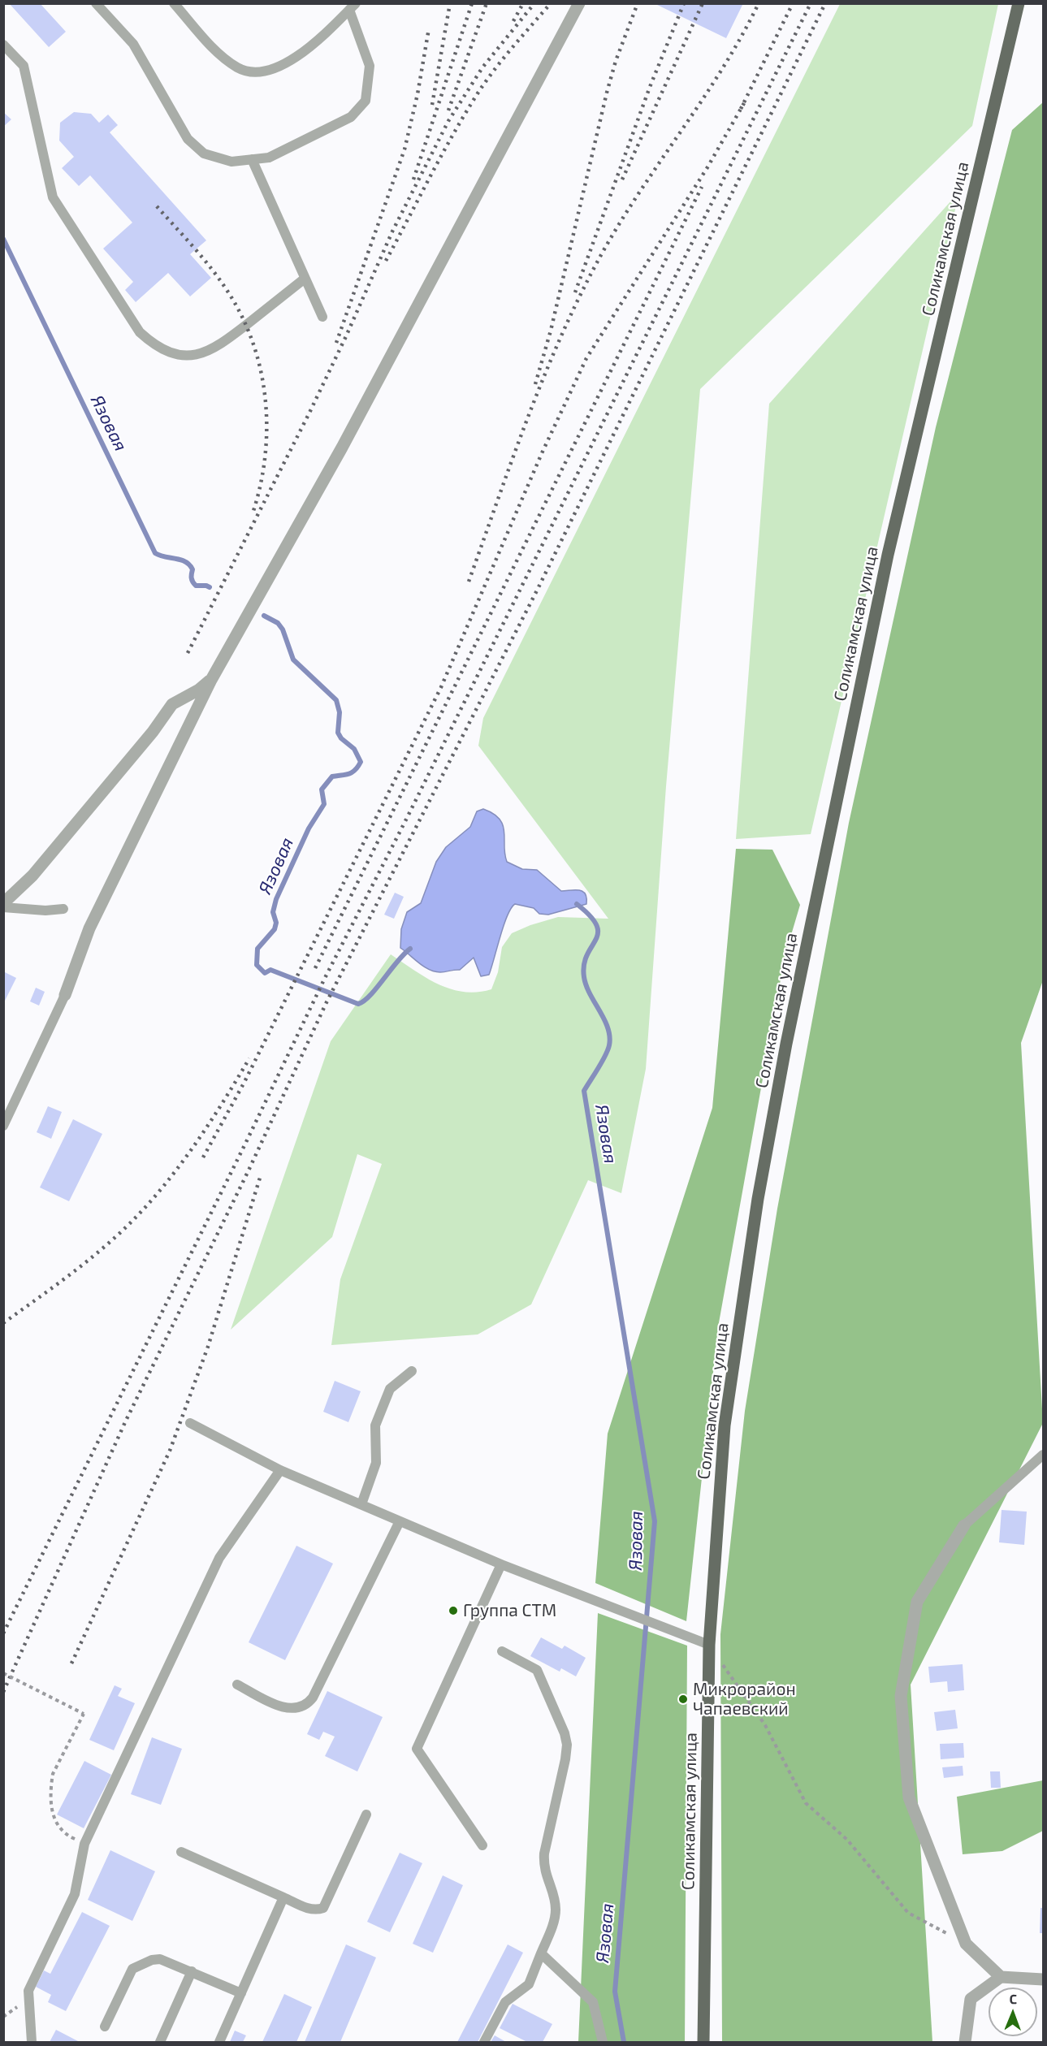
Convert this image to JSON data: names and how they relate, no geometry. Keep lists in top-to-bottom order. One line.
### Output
{"streets":{"main road":["Соликамская улица"]},"water":["Язовая"],"places":["Группа СТМ","Микрорайон Чапаевский"],"north":"top"}
